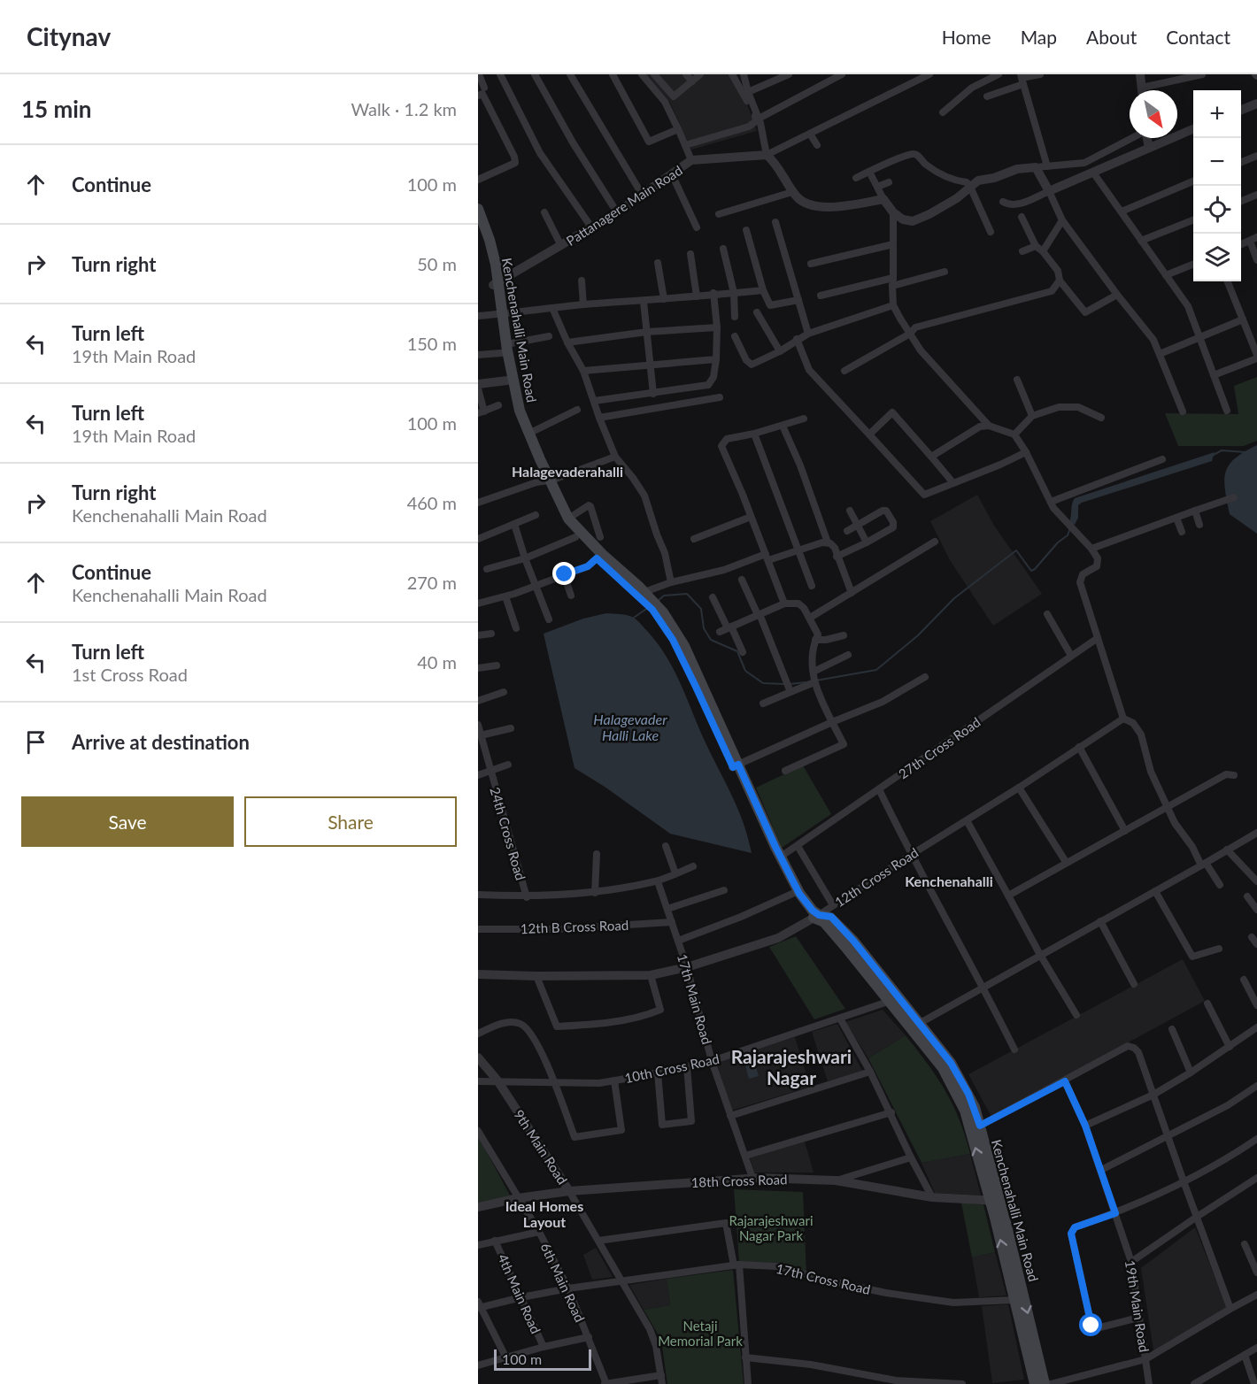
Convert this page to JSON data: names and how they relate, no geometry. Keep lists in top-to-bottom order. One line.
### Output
{"streets":{"main road":["Kenchenahalli Main Road"],"street":["Pattanagere Main Road","27th Cross Road","24th Cross Road","12th Cross Road","12th B Cross Road","17th Main Road","10th Cross Road","9th Main Road","18th Cross Road","17th Cross Road","6th Main Road","4th Main Road","19th Main Road"]},"crossings":[["Pattanagere Main Road","Kenchenahalli Main Road"],["Kenchenahalli Main Road","27th Cross Road"],["Kenchenahalli Main Road","12th Cross Road"],["Kenchenahalli Main Road","10th Cross Road"],["Kenchenahalli Main Road","18th Cross Road"],["Kenchenahalli Main Road","17th Cross Road"],["12th Cross Road","17th Main Road"],["12th B Cross Road","17th Main Road"],["17th Main Road","10th Cross Road"],["17th Main Road","18th Cross Road"],["10th Cross Road","9th Main Road"],["9th Main Road","18th Cross Road"],["9th Main Road","17th Cross Road"],["18th Cross Road","6th Main Road"],["17th Cross Road","6th Main Road"],["17th Cross Road","4th Main Road"]],"districts":["Halagevaderahalli","Kenchenahalli","Rajarajeshwari Nagar","Ideal Homes Layout"],"water":["Halagevader Halli Lake"],"parks":["Rajarajeshwari Nagar Park","Netaji Memorial Park"],"scale_bar":"100 m","north":"bottom right","page":{"header":"Citynav","nav":["Home","Map","About","Contact"],"heading":["15 min","Walk · 1.2 km"],"map_buttons":["+","−"],"list":[["Continue","100 m"],["Turn right","50 m"],["Turn left","19th Main Road","150 m"],["Turn left","19th Main Road","100 m"],["Turn right","Kenchenahalli Main Road","460 m"],["Continue","Kenchenahalli Main Road","270 m"],["Turn left","1st Cross Road","40 m"],"Arrive at destination"],"buttons":["Save","Share"],"scale":"100 m"}}
